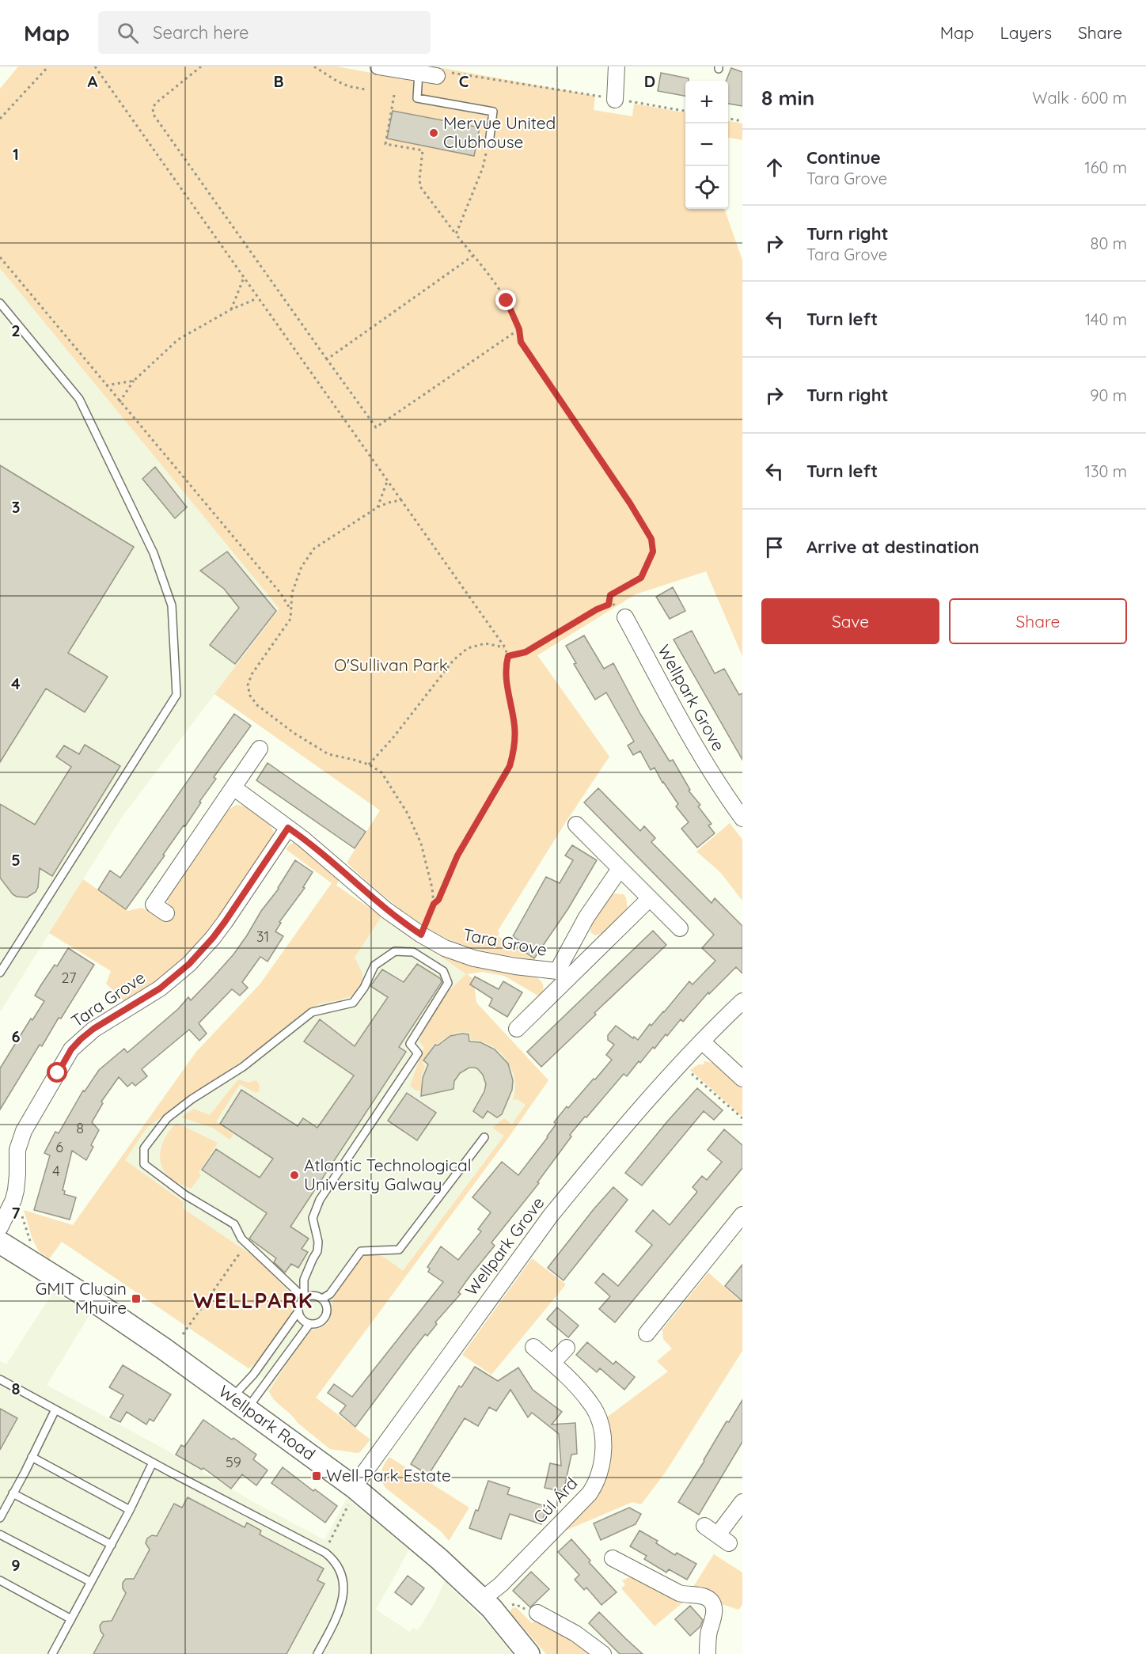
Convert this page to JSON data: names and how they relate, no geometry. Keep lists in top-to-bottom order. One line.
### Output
{"streets":{"main road":["Wellpark Road"],"street":["Wellpark Grove","Tara Grove","Cúl Árd"]},"crossings":[["Wellpark Grove","Wellpark Road"],["Wellpark Road","Cúl Árd"]],"districts":["WELLPARK"],"parks":["O'Sullivan Park"],"places":{"other":["Mervue United Clubhouse","Atlantic Technological University Galway"],"transit":["GMIT Cluain Mhuire","Well Park Estate"]},"house_numbers":["31","27","8","6","4","59"],"page":{"header":"Map","search":"Search here","nav":["Map","Layers","Share"],"heading":["8 min","Walk · 600 m"],"map_buttons":["+","−"],"list":[["Continue","Tara Grove","160 m"],["Turn right","Tara Grove","80 m"],["Turn left","140 m"],["Turn right","90 m"],["Turn left","130 m"],"Arrive at destination"],"buttons":["Save","Share"]},"grid":{"columns":["A","B","C","D"],"rows":["1","2","3","4","5","6","7","8","9"]}}
